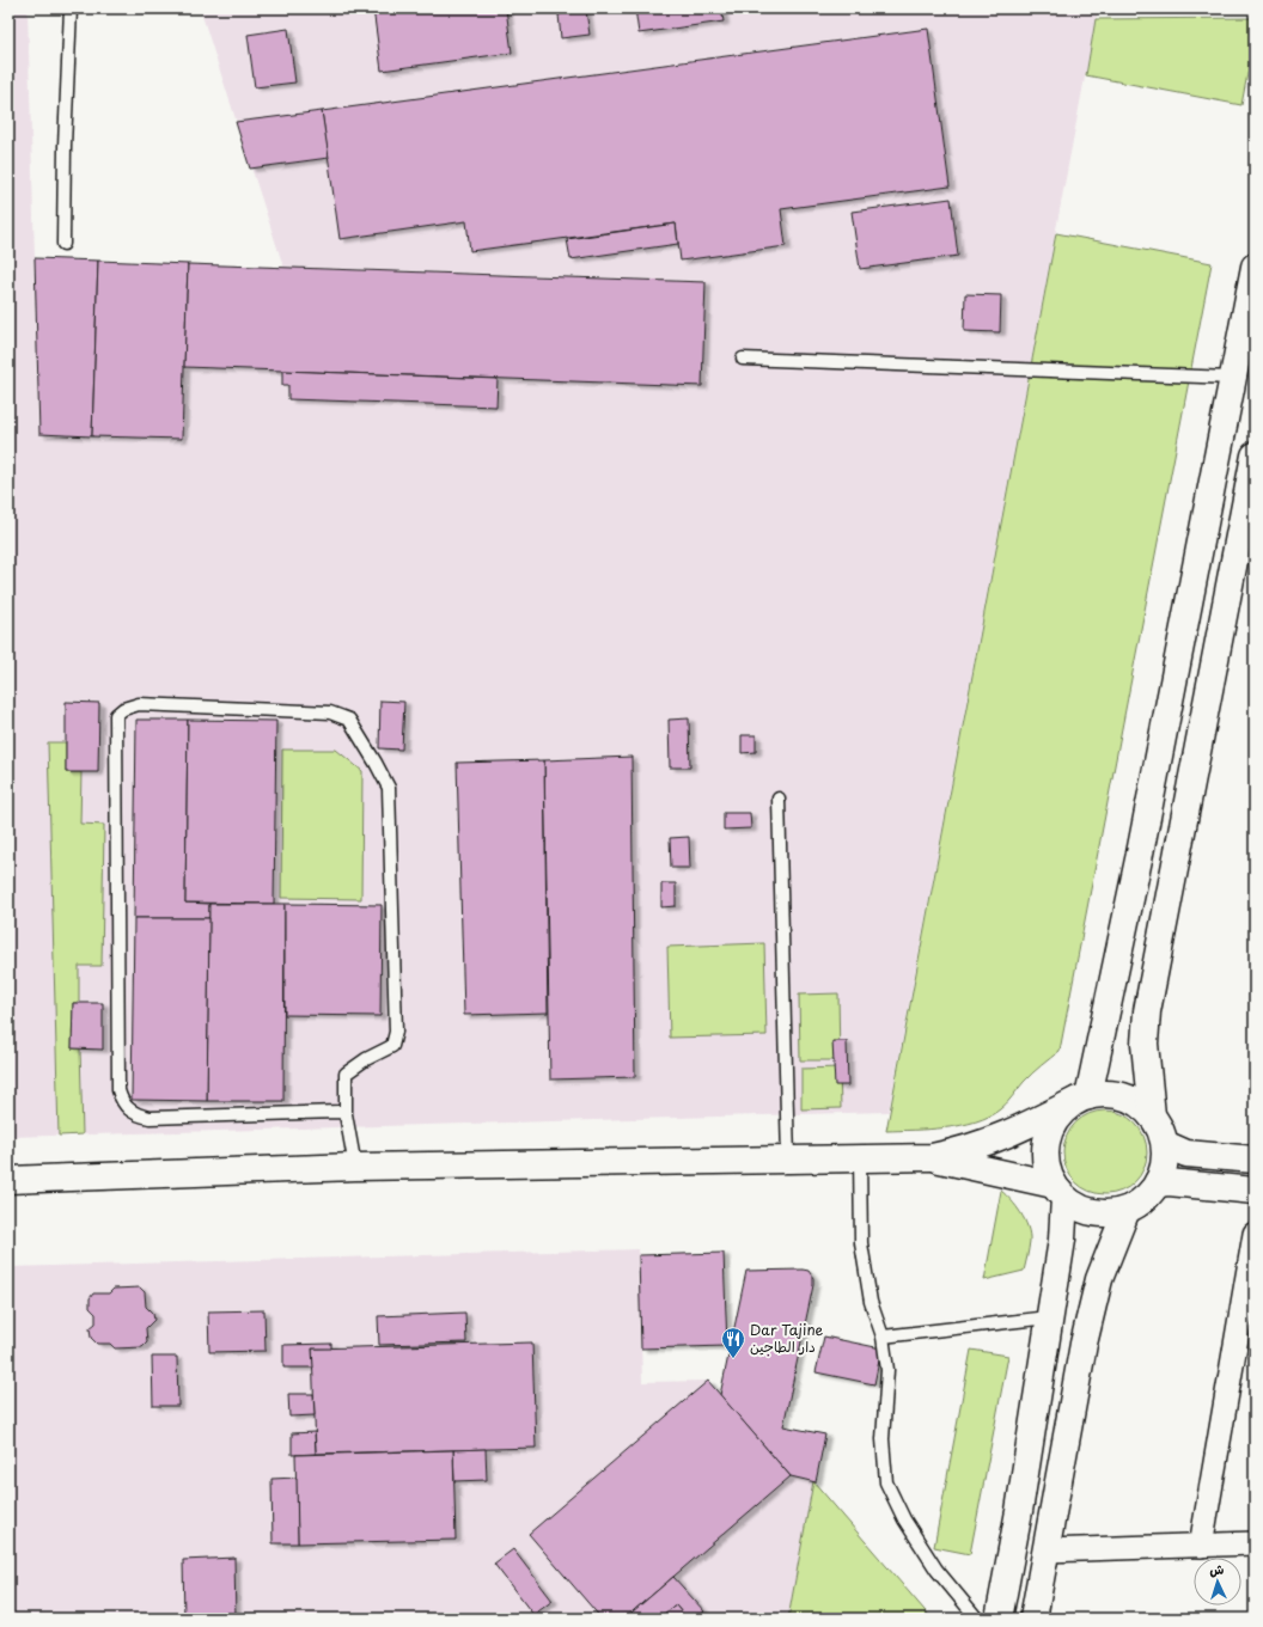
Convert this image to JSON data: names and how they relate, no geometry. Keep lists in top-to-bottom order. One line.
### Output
{"places":{"restaurant":["Dar Tajine دار الطاجين"]},"north":"top"}
